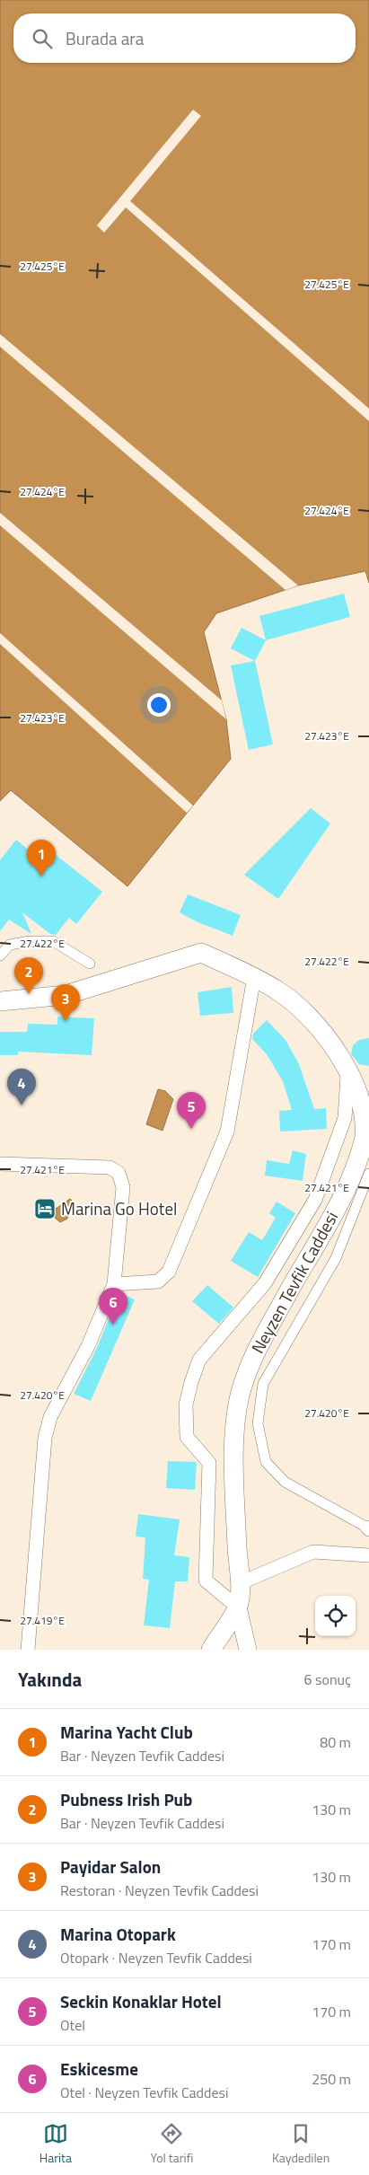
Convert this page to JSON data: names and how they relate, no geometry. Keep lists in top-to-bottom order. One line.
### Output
{"streets":{"main road":["Neyzen Tevfik Caddesi"]},"places":{"hotel":["Marina Go Hotel"]},"page":{"search":"Burada ara","pins":["1","2","3","4","5","6"],"heading":["Yakında","6 sonuç"],"list":[{"mark":"1","name":"Marina Yacht Club","note":"Bar · Neyzen Tevfik Caddesi","value":"80 m"},{"mark":"2","name":"Pubness Irish Pub","note":"Bar · Neyzen Tevfik Caddesi","value":"130 m"},{"mark":"3","name":"Payidar Salon","note":"Restoran · Neyzen Tevfik Caddesi","value":"130 m"},{"mark":"4","name":"Marina Otopark","note":"Otopark · Neyzen Tevfik Caddesi","value":"170 m"},{"mark":"5","name":"Seckin Konaklar Hotel","note":"Otel","value":"170 m"},{"mark":"6","name":"Eskicesme","note":"Otel · Neyzen Tevfik Caddesi","value":"250 m"}],"nav":["Harita","Yol tarifi","Kaydedilen"]},"coordinates":["27.425°E","27.424°E","27.423°E","27.422°E","27.421°E","27.420°E","27.419°E"]}
